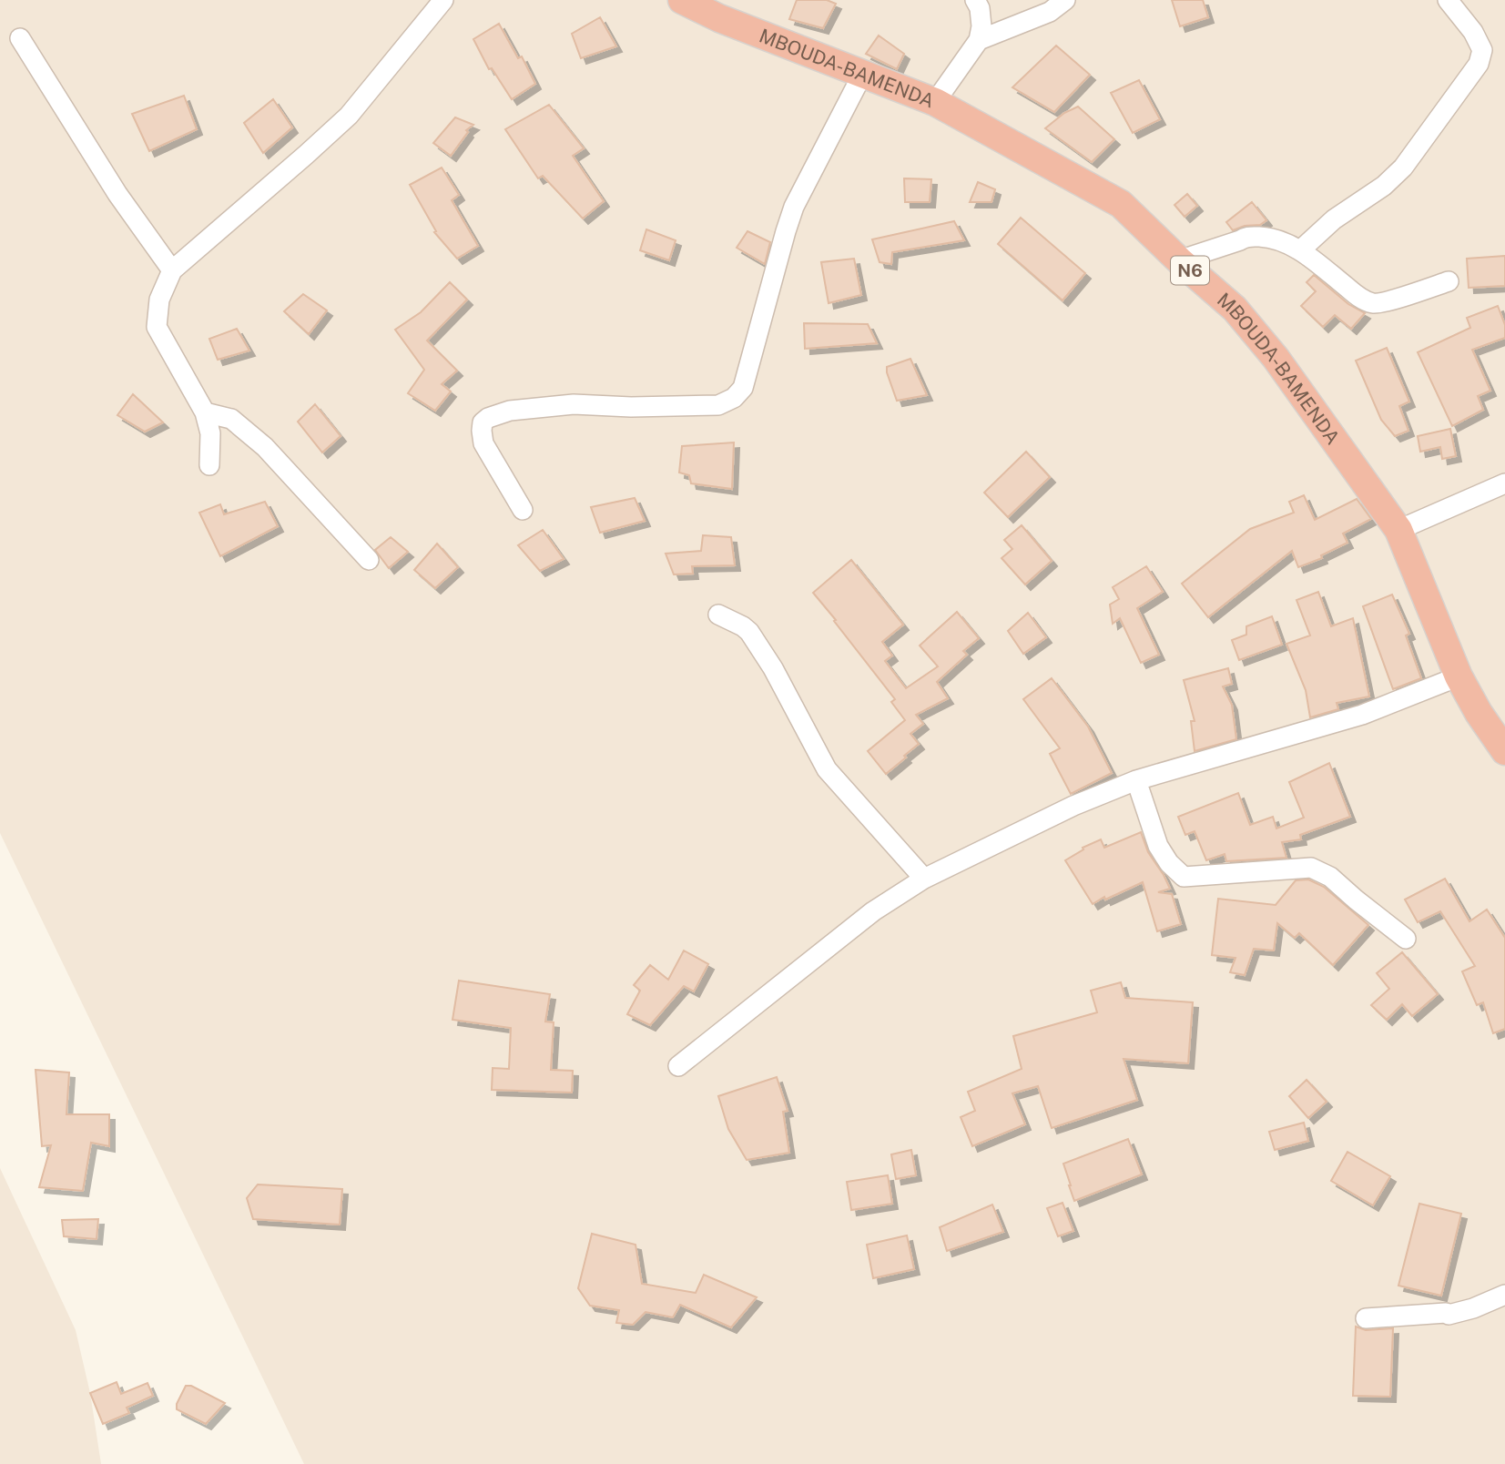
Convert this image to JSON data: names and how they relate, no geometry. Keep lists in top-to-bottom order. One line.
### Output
{"streets":{"highway":["MBOUDA-BAMENDA","N6"]}}
